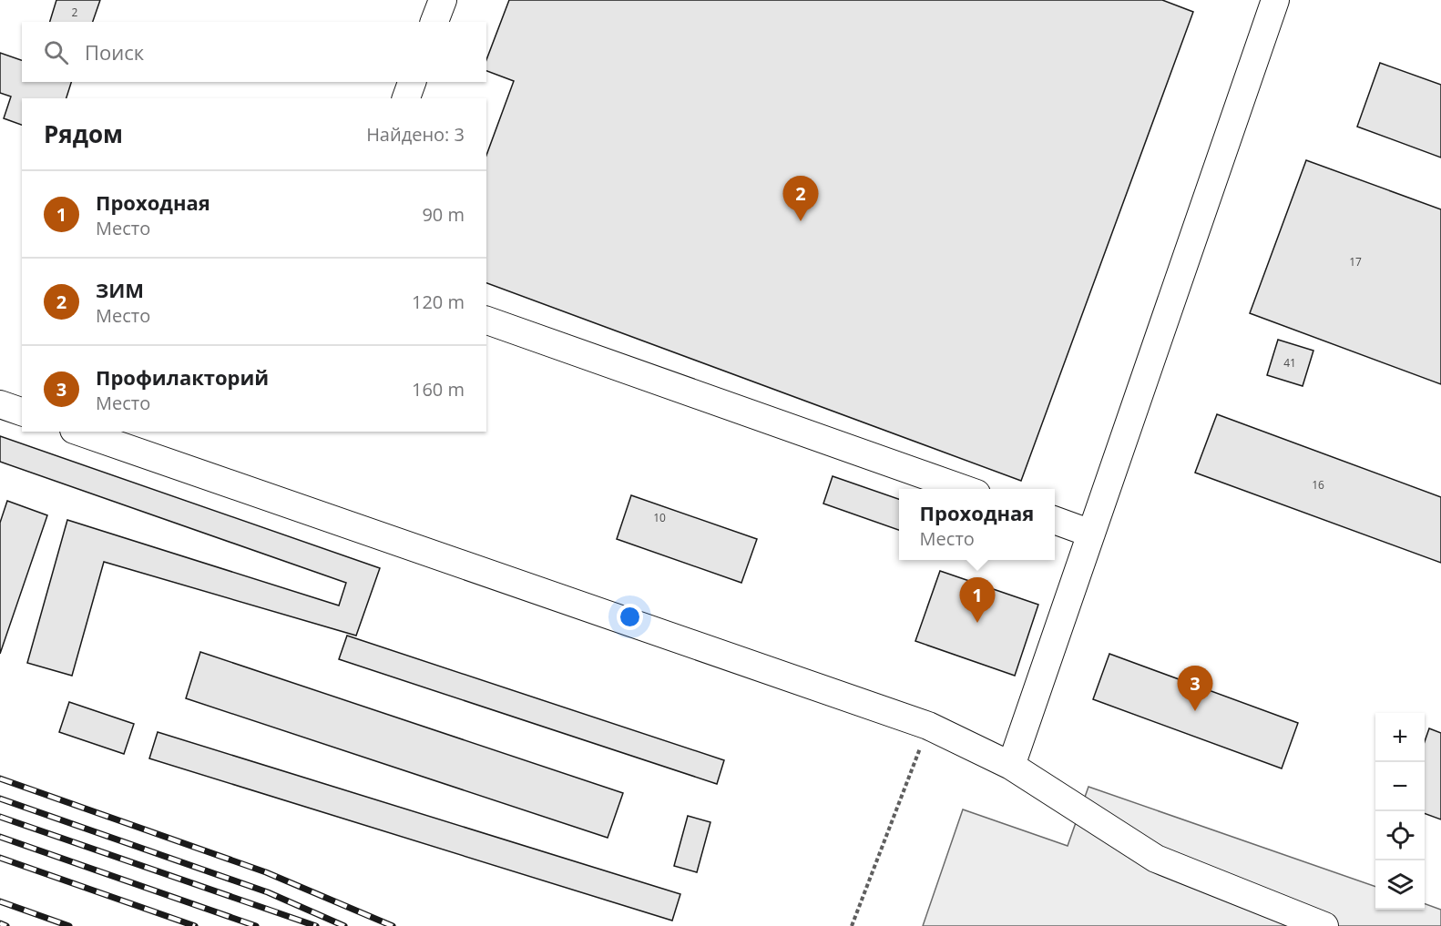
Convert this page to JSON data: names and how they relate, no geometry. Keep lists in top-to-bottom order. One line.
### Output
{"house_numbers":["2","17","41","16","10"],"page":{"search":"Поиск","heading":["Рядом","Найдено: 3"],"list":[{"mark":"1","name":"Проходная","note":"Место","value":"90 m"},{"mark":"2","name":"ЗИМ","note":"Место","value":"120 m"},{"mark":"3","name":"Профилакторий","note":"Место","value":"160 m"}],"pins":["2","1","3"],"popup":["Проходная","Место"],"map_buttons":["+","−"]}}
